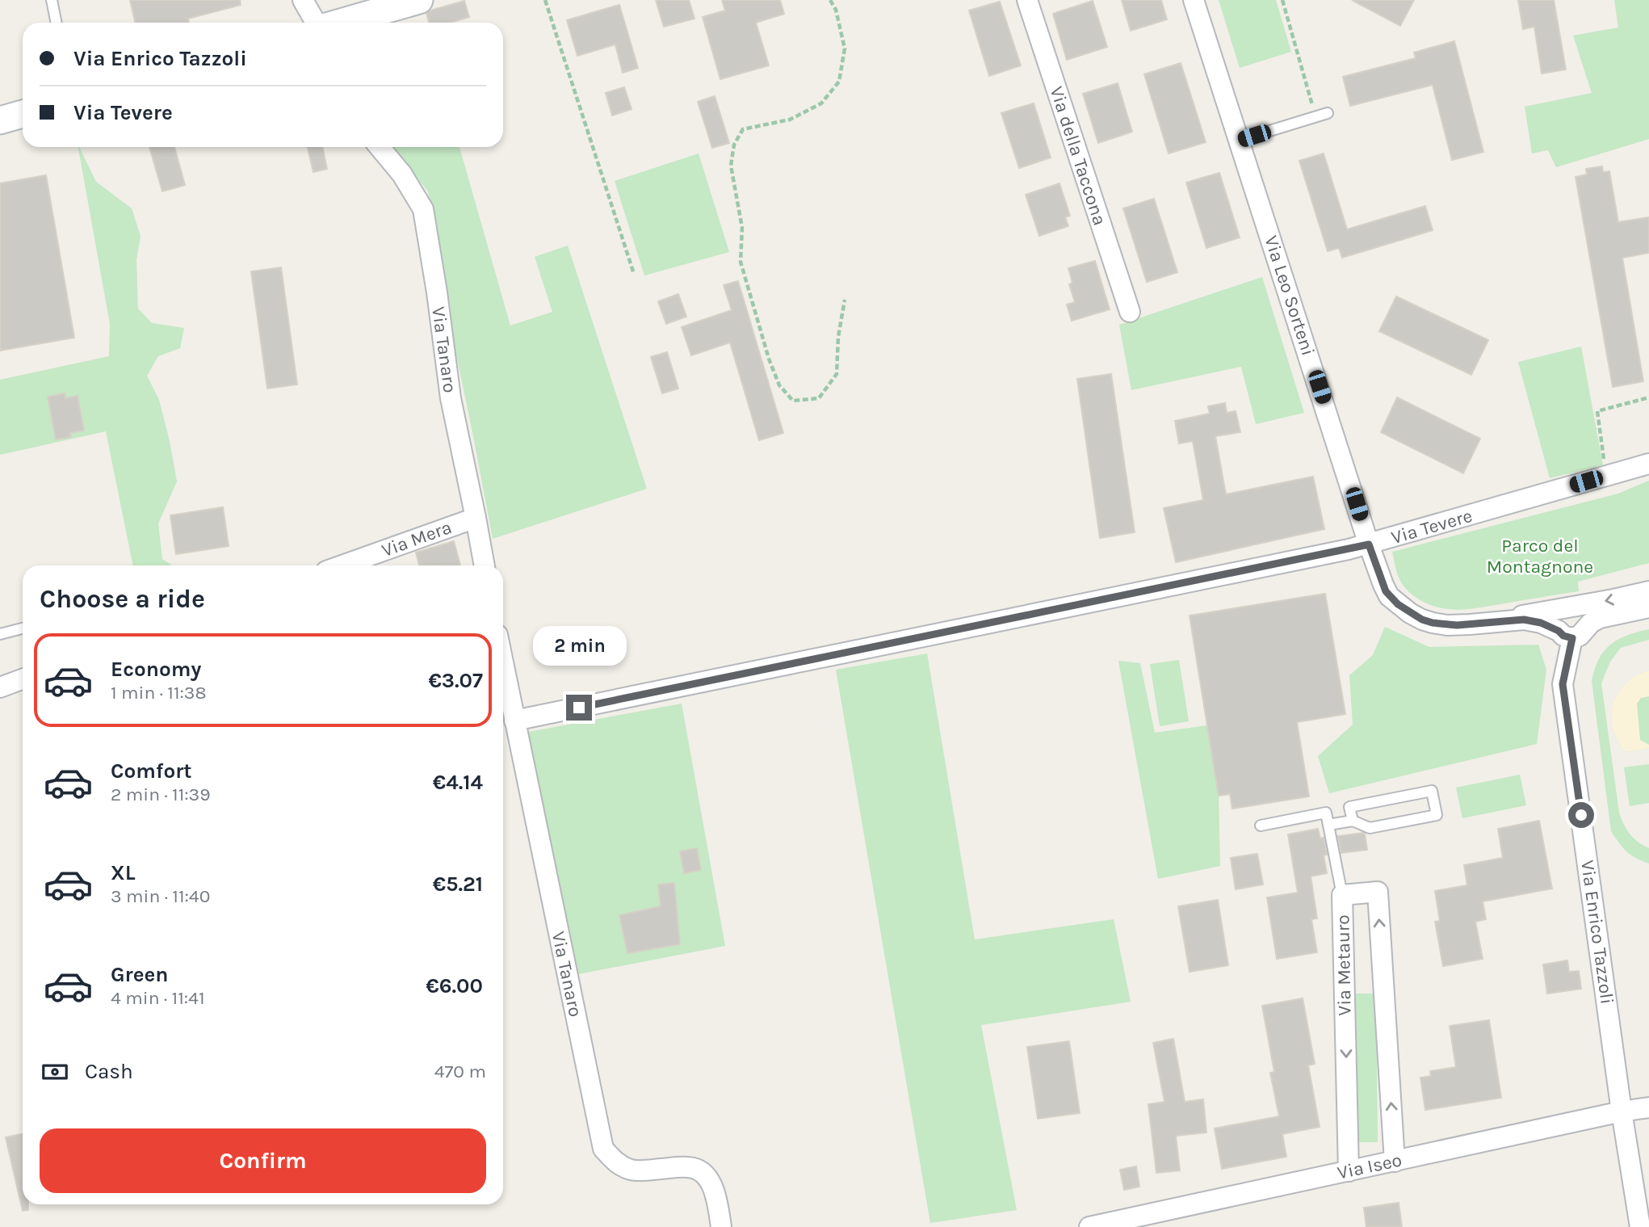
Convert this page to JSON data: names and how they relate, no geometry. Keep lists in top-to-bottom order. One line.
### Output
{"streets":{"street":["Via della Taccona","Via Leo Sorteni","Via Tanaro","Via Tevere","Via Mera","Via Enrico Tazzoli","Via Metauro","Via Iseo"]},"crossings":[["Via Leo Sorteni","Via Tevere"],["Via Tanaro","Via Tevere"],["Via Tanaro","Via Mera"],["Via Enrico Tazzoli","Via Iseo"],["Via Metauro","Via Iseo"]],"parks":["Parco del Montagnone"],"page":{"banner":["Via Enrico Tazzoli","Via Tevere"],"heading":"Choose a ride","bubble":"2 min","list":[{"name":"Economy","note":"1 min · 11:38","value":"€3.07"},{"name":"Comfort","note":"2 min · 11:39","value":"€4.14"},{"name":"XL","note":"3 min · 11:40","value":"€5.21"},{"name":"Green","note":"4 min · 11:41","value":"€6.00"}],"pay":["Cash","470 m"],"buttons":"Confirm"}}
